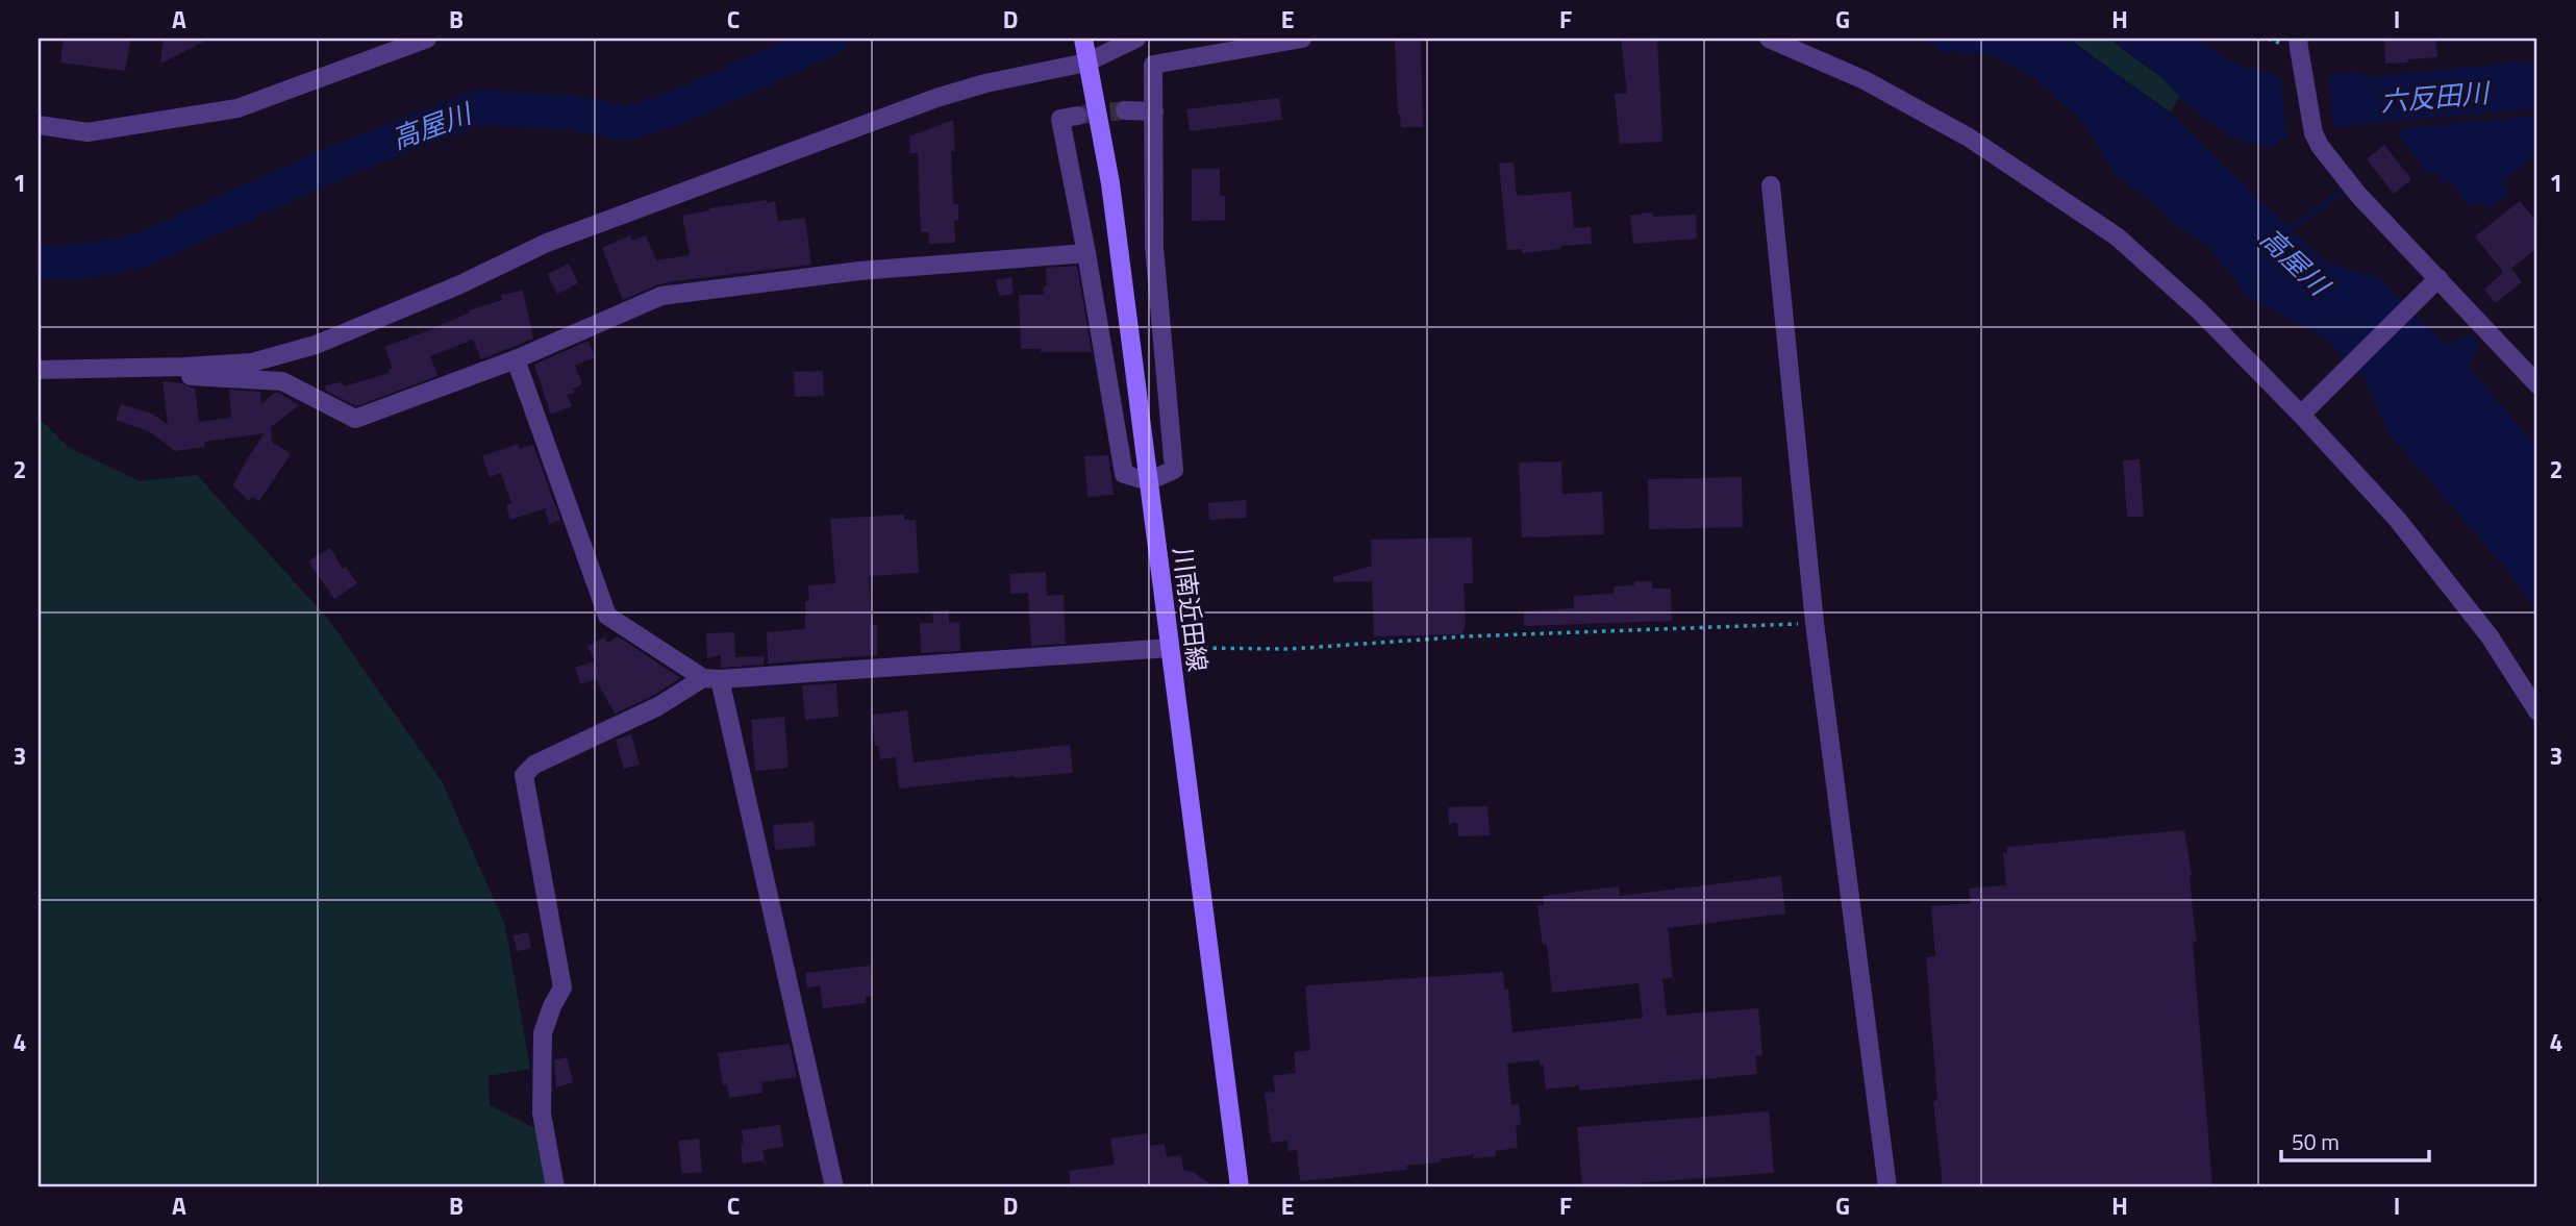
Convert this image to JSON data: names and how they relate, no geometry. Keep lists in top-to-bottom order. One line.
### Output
{"streets":{"main road":["川南近田線"]},"water":["六反田川","高屋川"],"scale_bar":"50 m","grid":{"columns":["A","B","C","D","E","F","G","H","I"],"rows":["1","2","3","4"]}}
